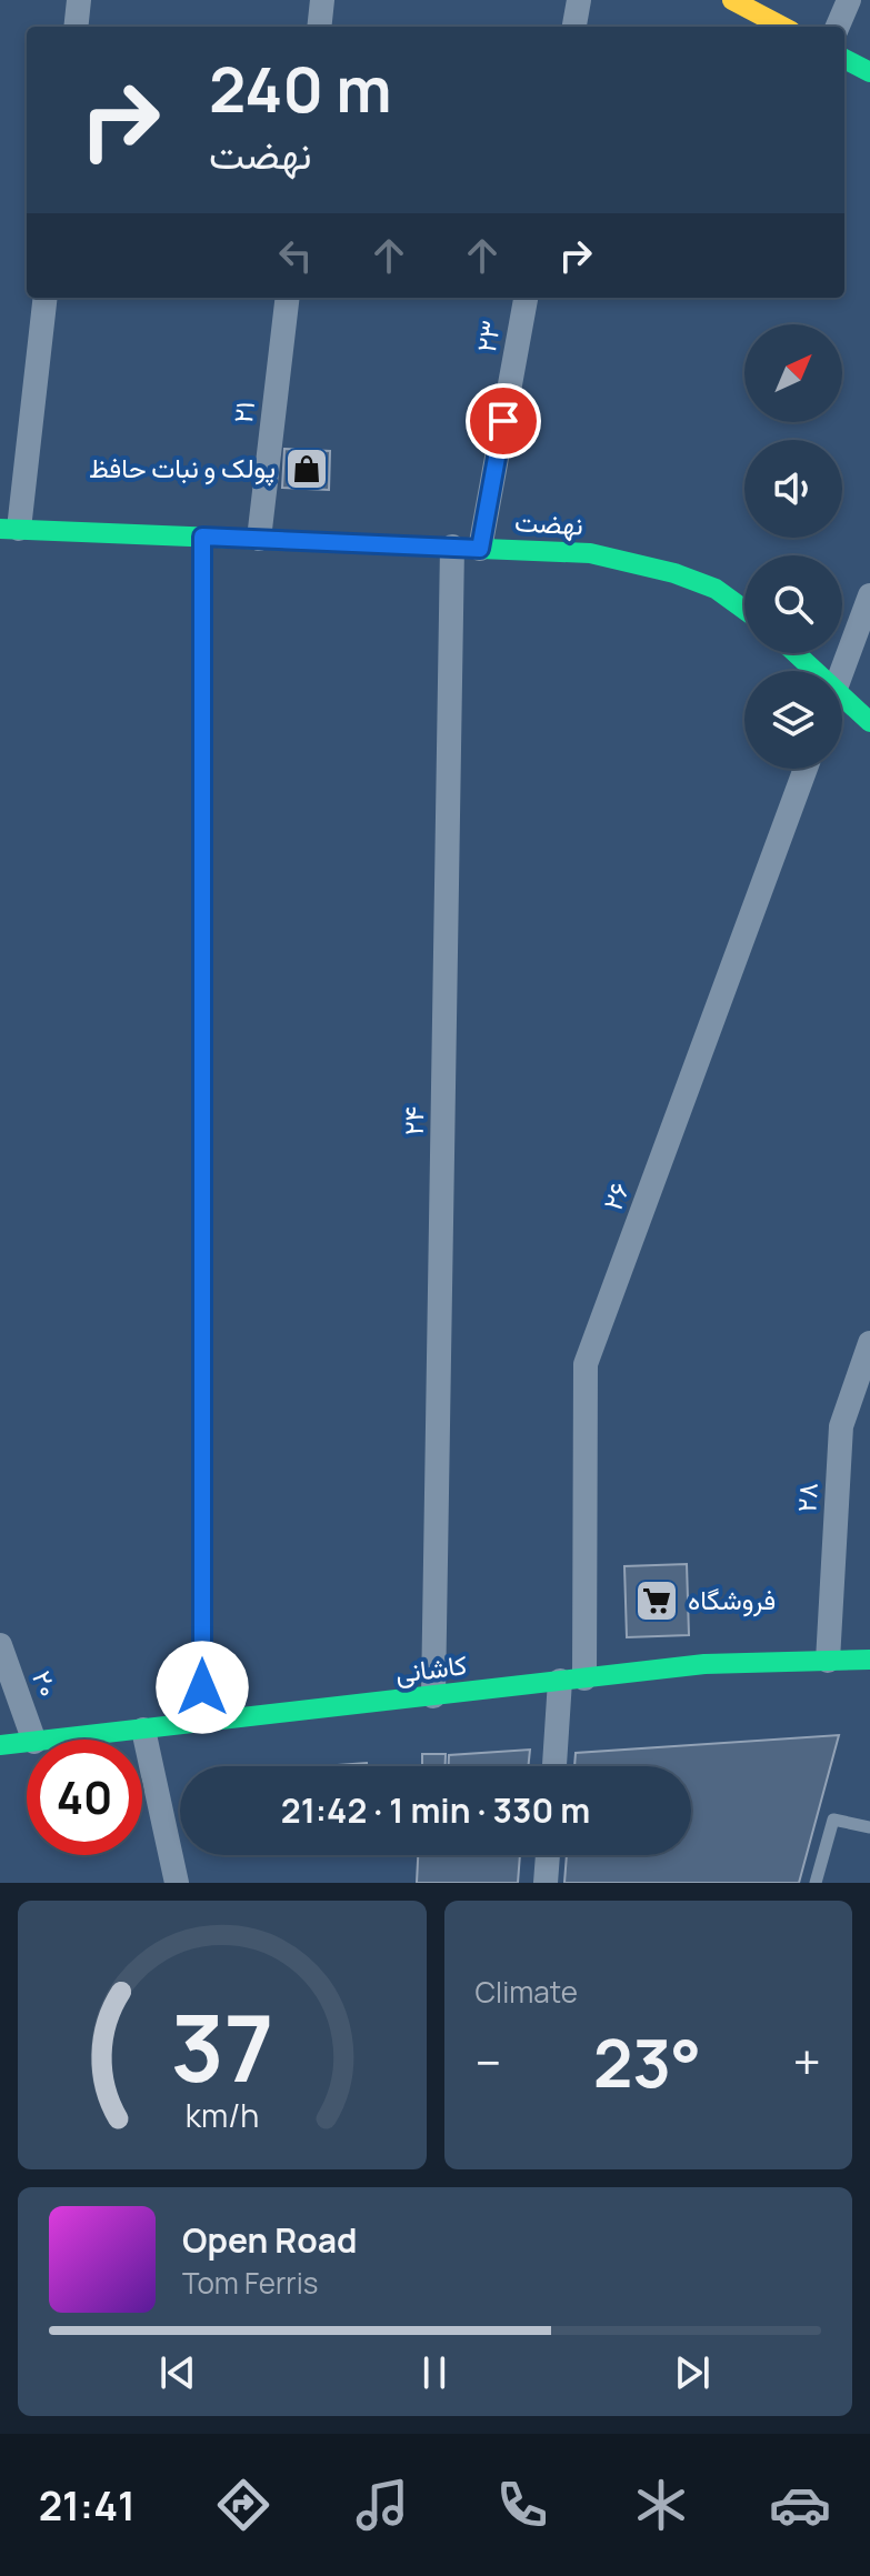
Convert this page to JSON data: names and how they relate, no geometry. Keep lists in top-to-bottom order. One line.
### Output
{"streets":{"main road":["نهضت","کاشانی"],"street":["۲۳","۲۱","۲۴","۲۶","۲۸","۲۰"]},"crossings":[["۲۳","نهضت"],["۲۱","نهضت"],["نهضت","۲۴"],["۲۴","کاشانی"],["۲۶","کاشانی"],["۲۸","کاشانی"]],"places":{"shop":["پولک و نبات حافظ"],"supermarket":["فروشگاه"]},"north":"top right","page":{"turn":["240 m","نهضت"],"limit":"40","trip":"21:42 · 1 min · 330 m","tile":"Climate","heat":["−","23°","+"],"song":["Open Road","Tom Ferris"],"tabs":"21:41","gauge":["37","km/h"]}}
